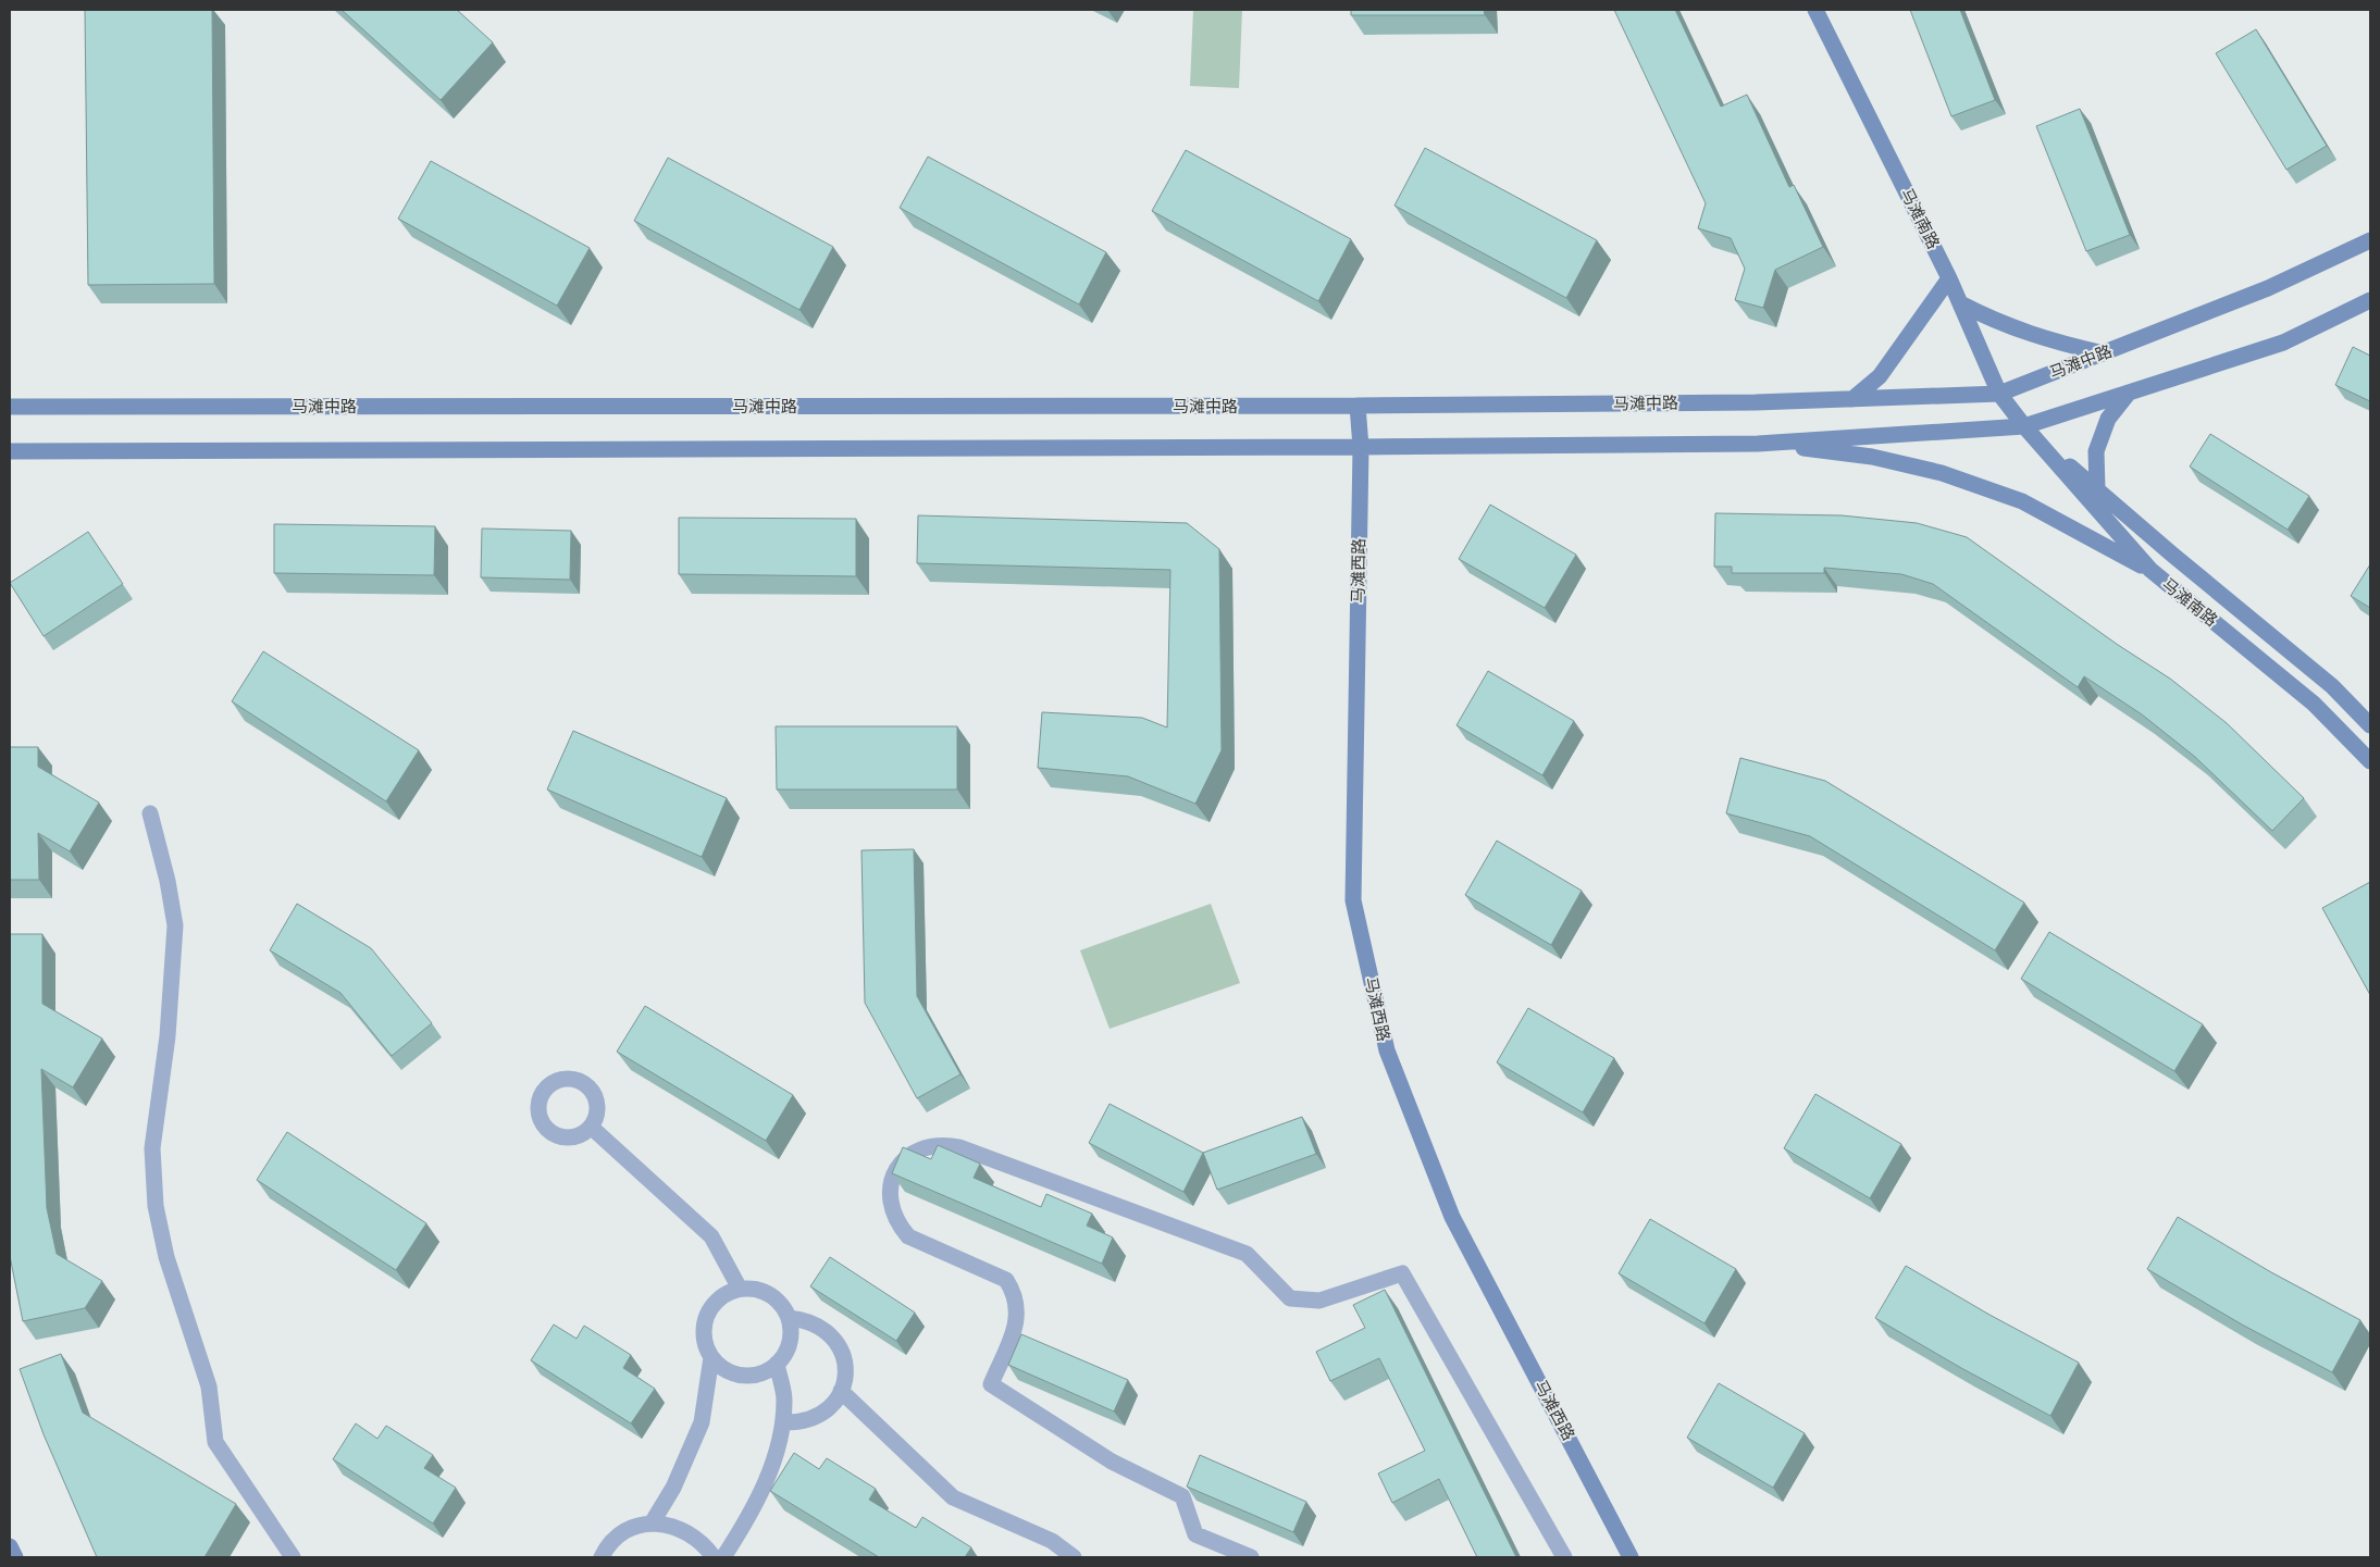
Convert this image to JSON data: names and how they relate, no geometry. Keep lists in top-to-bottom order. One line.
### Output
{"streets":{"main road":["马滩南路","马滩中路","马滩西路"]},"crossings":[["马滩南路","马滩中路"],["马滩中路","马滩西路"]]}
